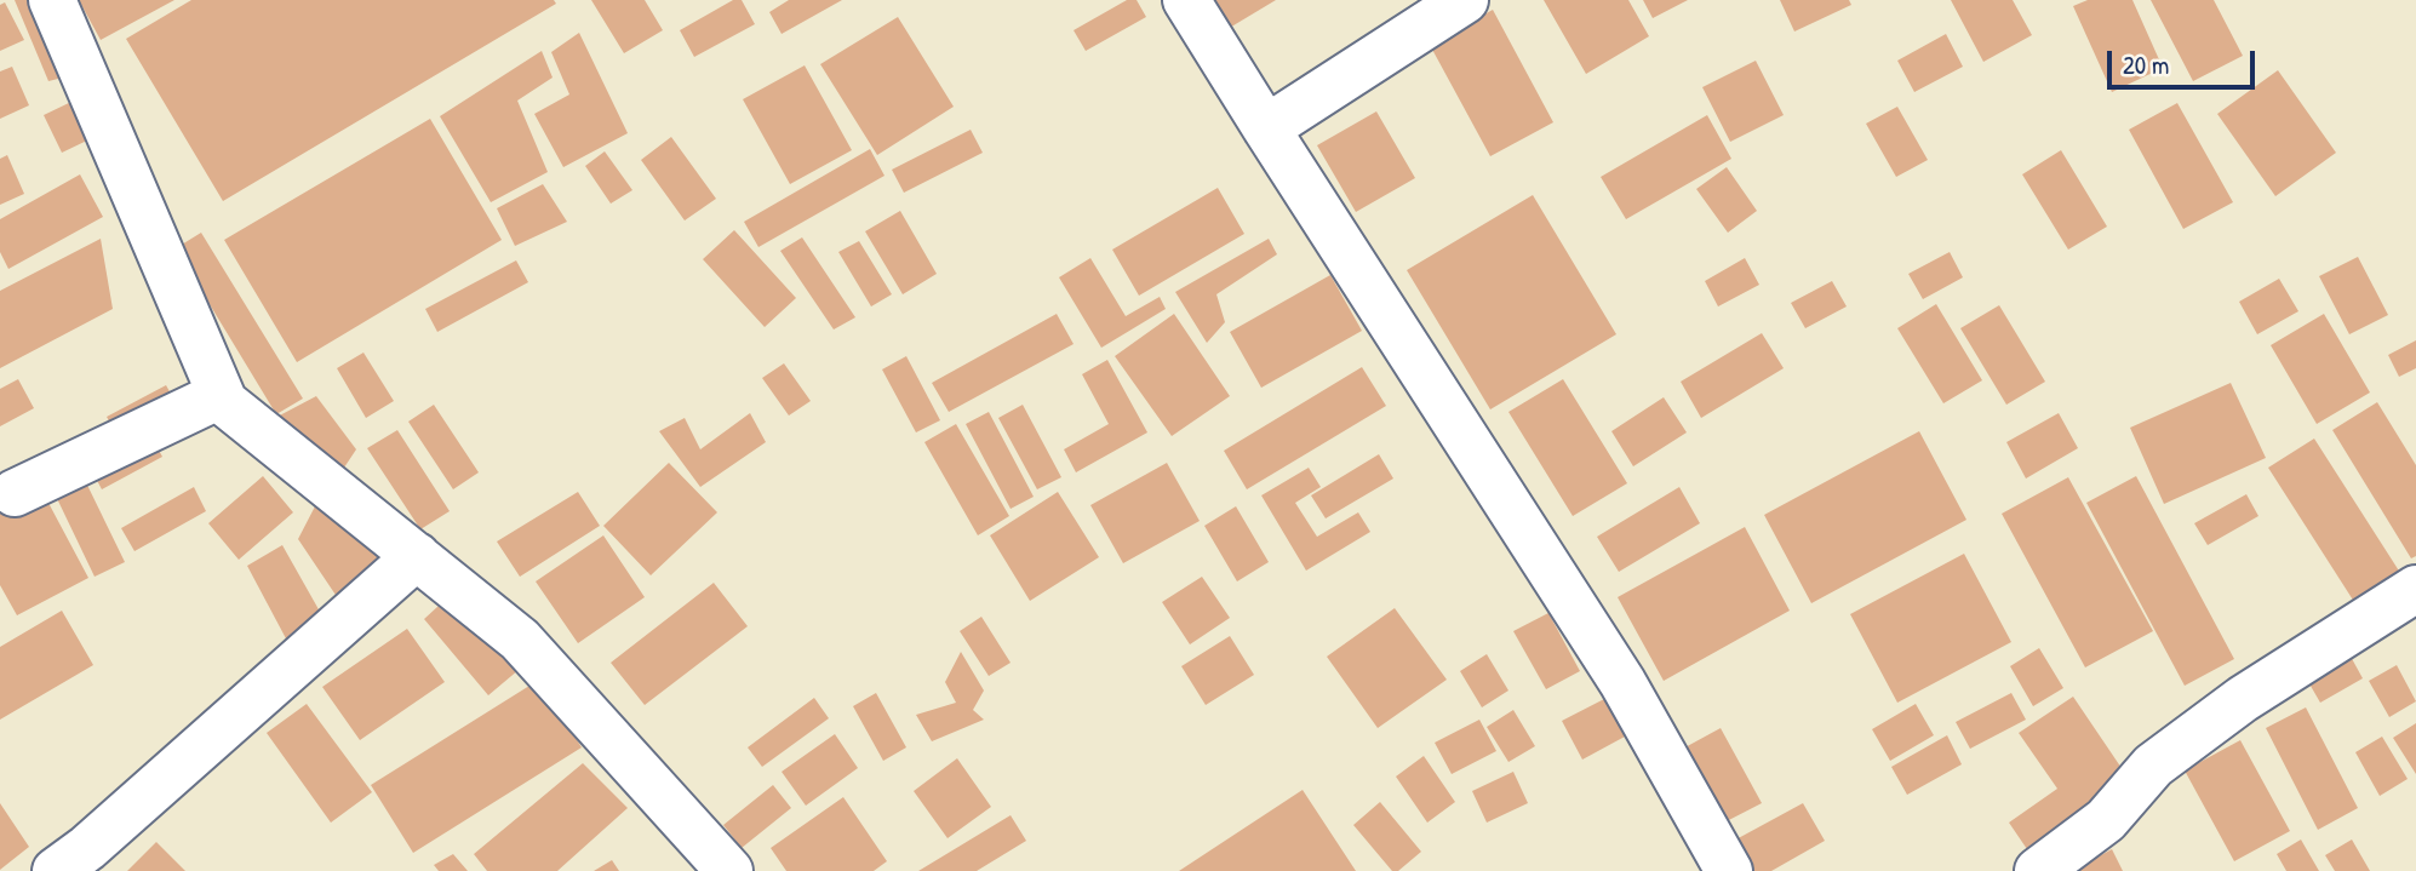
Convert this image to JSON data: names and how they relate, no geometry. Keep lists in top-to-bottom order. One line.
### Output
{"scale_bar":"20 m"}
